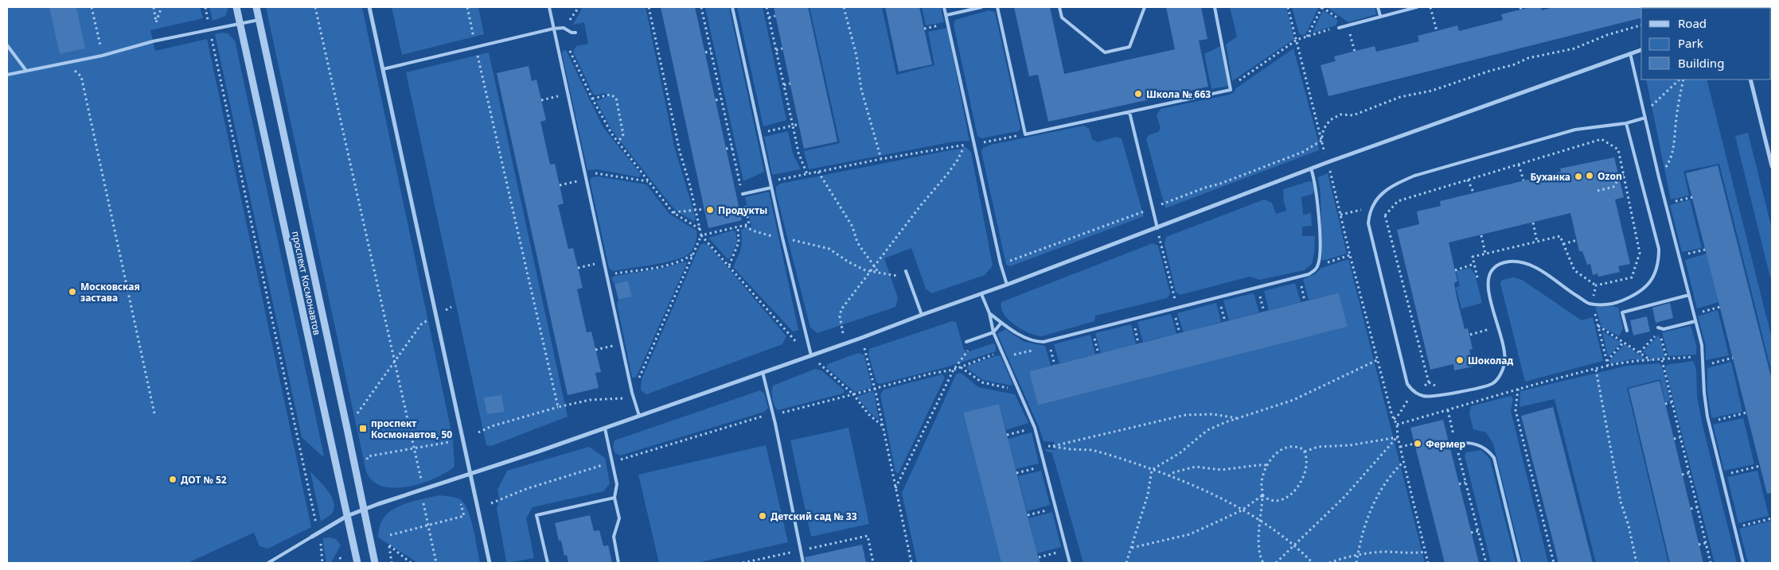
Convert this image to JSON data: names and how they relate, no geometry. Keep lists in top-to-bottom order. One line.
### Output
{"streets":{"street":["проспект Космонавтов"]},"places":{"other":["Школа № 663","Ozon","Буханка","Продукты","Московская застава","Шоколад","Фермер","ДОТ № 52","Детский сад № 33"],"transit":["проспект Космонавтов, 50"]},"legend":["Road","Park","Building"]}
